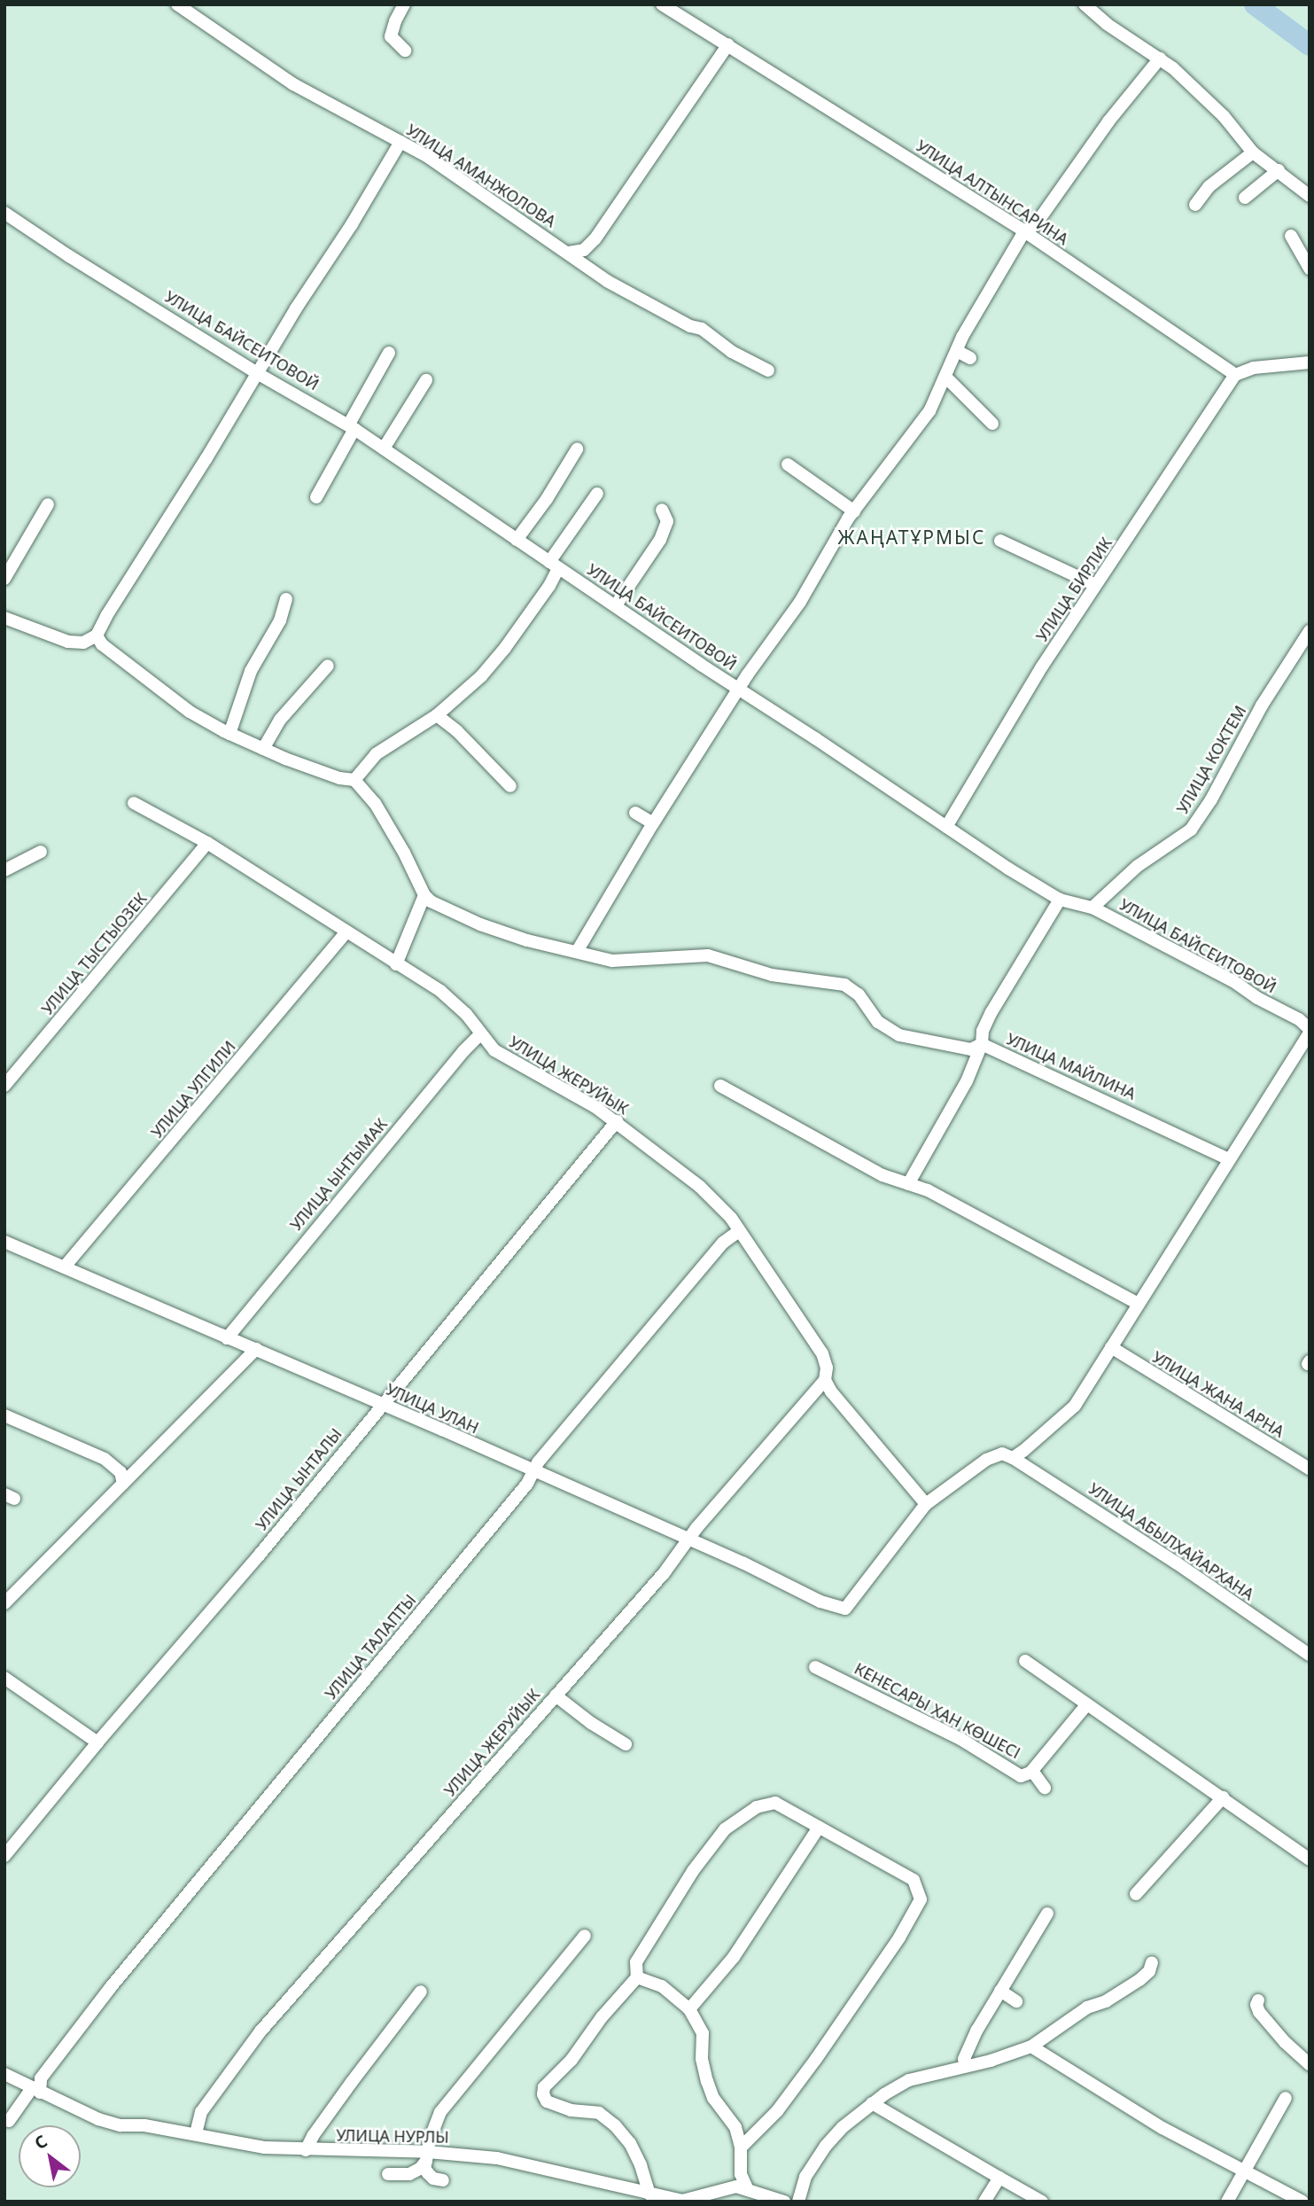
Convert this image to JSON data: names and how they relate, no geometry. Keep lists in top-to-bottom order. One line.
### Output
{"streets":{"street":["УЛИЦА АМАНЖОЛОВА","УЛИЦА АЛТЫНСАРИНА","УЛИЦА БАЙСЕИТОВОЙ","УЛИЦА БИРЛИК","УЛИЦА КОКТЕМ","УЛИЦА ТЫСТЫОЗЕК","УЛИЦА МАЙЛИНА","УЛИЦА ЖЕРУЙЫК","УЛИЦА УЛГИЛИ","УЛИЦА ЫНТЫМАК","УЛИЦА ЖАНА АРНА","УЛИЦА УЛАН","УЛИЦА ЫНТАЛЫ","УЛИЦА АБЫЛХАЙАРХАНА","УЛИЦА ТАЛАПТЫ","КЕНЕСАРЫ ХАН КӨШЕСІ","УЛИЦА НУРЛЫ"]},"crossings":[["УЛИЦА АЛТЫНСАРИНА","УЛИЦА БИРЛИК"],["УЛИЦА БАЙСЕИТОВОЙ","УЛИЦА БИРЛИК"],["УЛИЦА БАЙСЕИТОВОЙ","УЛИЦА КОКТЕМ"],["УЛИЦА ТЫСТЫОЗЕК","УЛИЦА ЖЕРУЙЫК"],["УЛИЦА ЖЕРУЙЫК","УЛИЦА УЛГИЛИ"],["УЛИЦА ЖЕРУЙЫК","УЛИЦА ЫНТЫМАК"],["УЛИЦА ЖЕРУЙЫК","УЛИЦА УЛАН"],["УЛИЦА ЖЕРУЙЫК","УЛИЦА ЫНТАЛЫ"],["УЛИЦА ЖЕРУЙЫК","УЛИЦА ТАЛАПТЫ"],["УЛИЦА ЖЕРУЙЫК","УЛИЦА НУРЛЫ"],["УЛИЦА УЛГИЛИ","УЛИЦА УЛАН"],["УЛИЦА ЫНТЫМАК","УЛИЦА УЛАН"],["УЛИЦА УЛАН","УЛИЦА ЫНТАЛЫ"],["УЛИЦА УЛАН","УЛИЦА ТАЛАПТЫ"],["УЛИЦА ТАЛАПТЫ","УЛИЦА НУРЛЫ"]],"districts":["ЖАҢАТҰРМЫС"],"north":"top left"}
